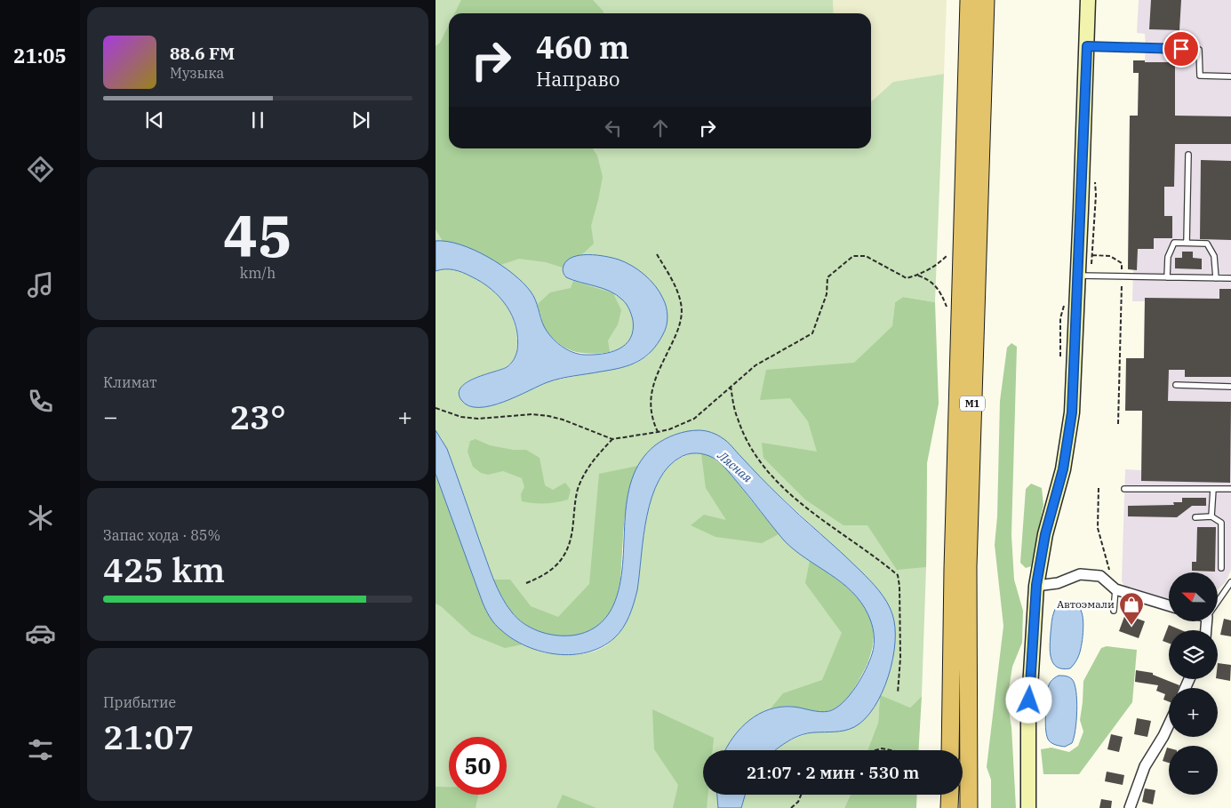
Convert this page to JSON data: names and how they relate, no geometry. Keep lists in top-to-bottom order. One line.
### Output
{"streets":{"highway":["М1"]},"water":["Лясная"],"places":{"shop":["Автоэмали"]},"north":"left","page":{"tabs":"21:05","turn":["460 m","Направо"],"song":["88.6 FM","Музыка"],"tile":[["45","km/h"],"Климат",["Запас хода · 85%","425 km"],["Прибытие","21:07"]],"heat":["−","23°","+"],"map_buttons":["+","−"],"limit":"50","trip":"21:07 · 2 мин · 530 m"}}
